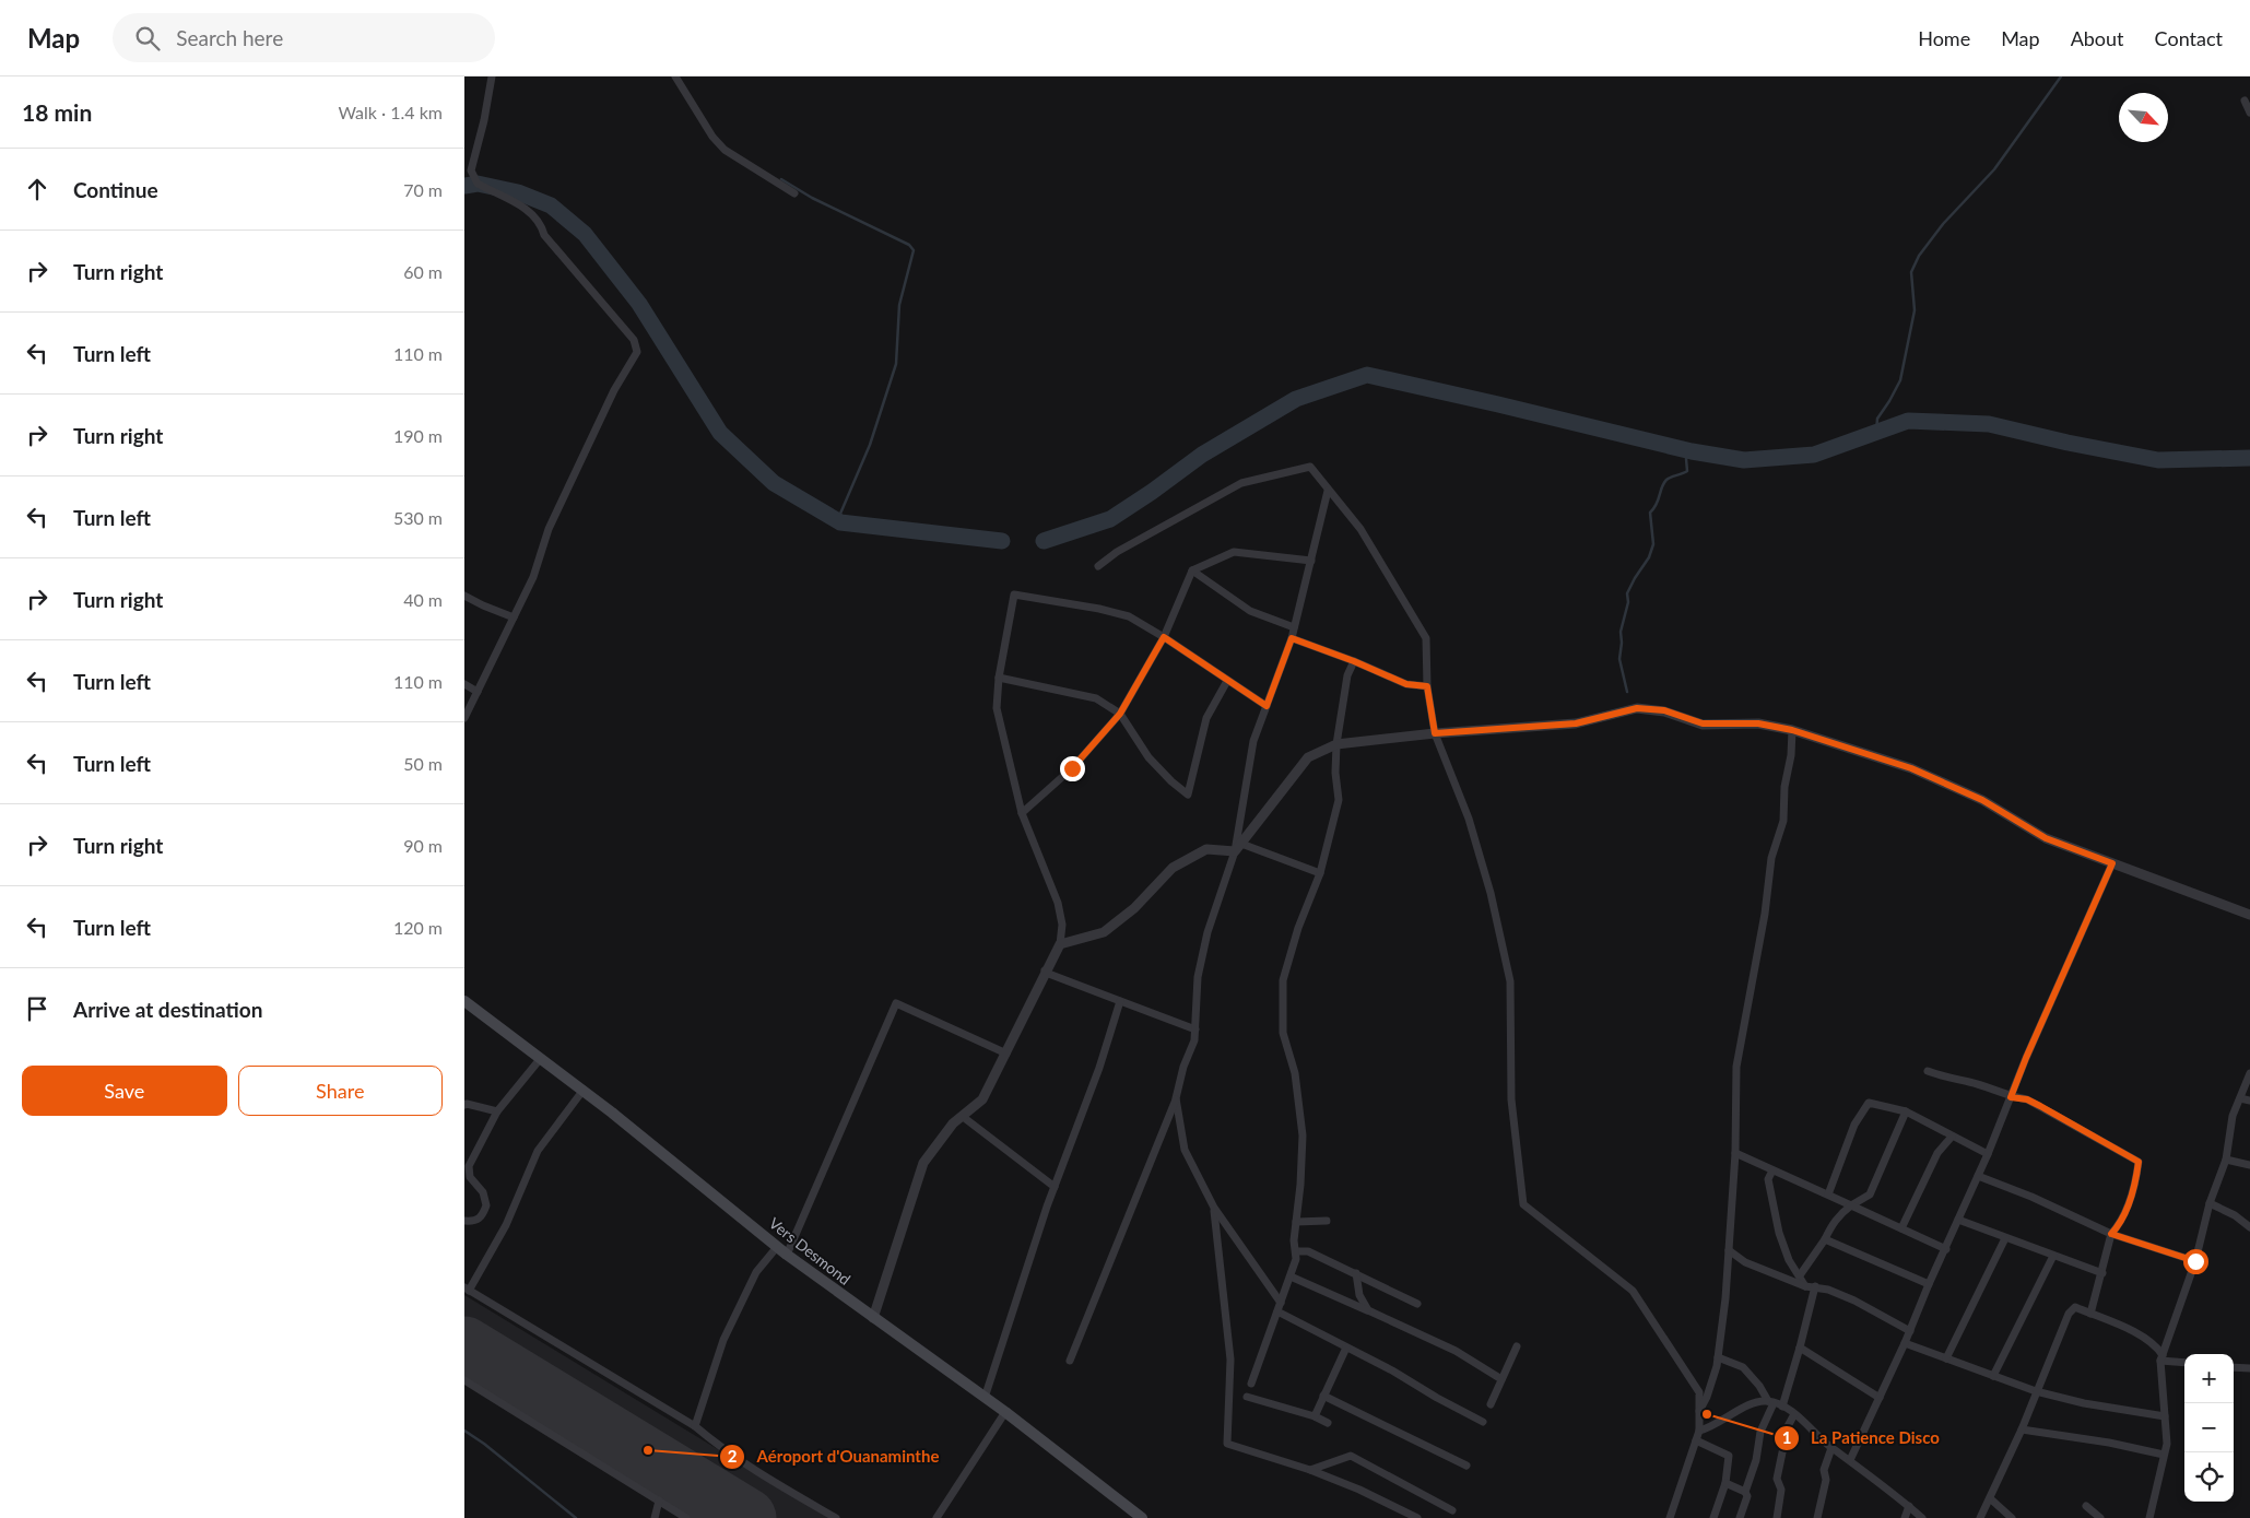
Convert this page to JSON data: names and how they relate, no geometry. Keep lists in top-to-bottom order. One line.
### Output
{"streets":{"main road":["Vers Desmond"]},"places":["La Patience Disco","Aéroport d'Ouanaminthe"],"north":"bottom right","page":{"header":"Map","search":"Search here","nav":["Home","Map","About","Contact"],"heading":["18 min","Walk · 1.4 km"],"list":[["Continue","70 m"],["Turn right","60 m"],["Turn left","110 m"],["Turn right","190 m"],["Turn left","530 m"],["Turn right","40 m"],["Turn left","110 m"],["Turn left","50 m"],["Turn right","90 m"],["Turn left","120 m"],"Arrive at destination"],"buttons":["Save","Share"],"map_buttons":["+","−"]}}
